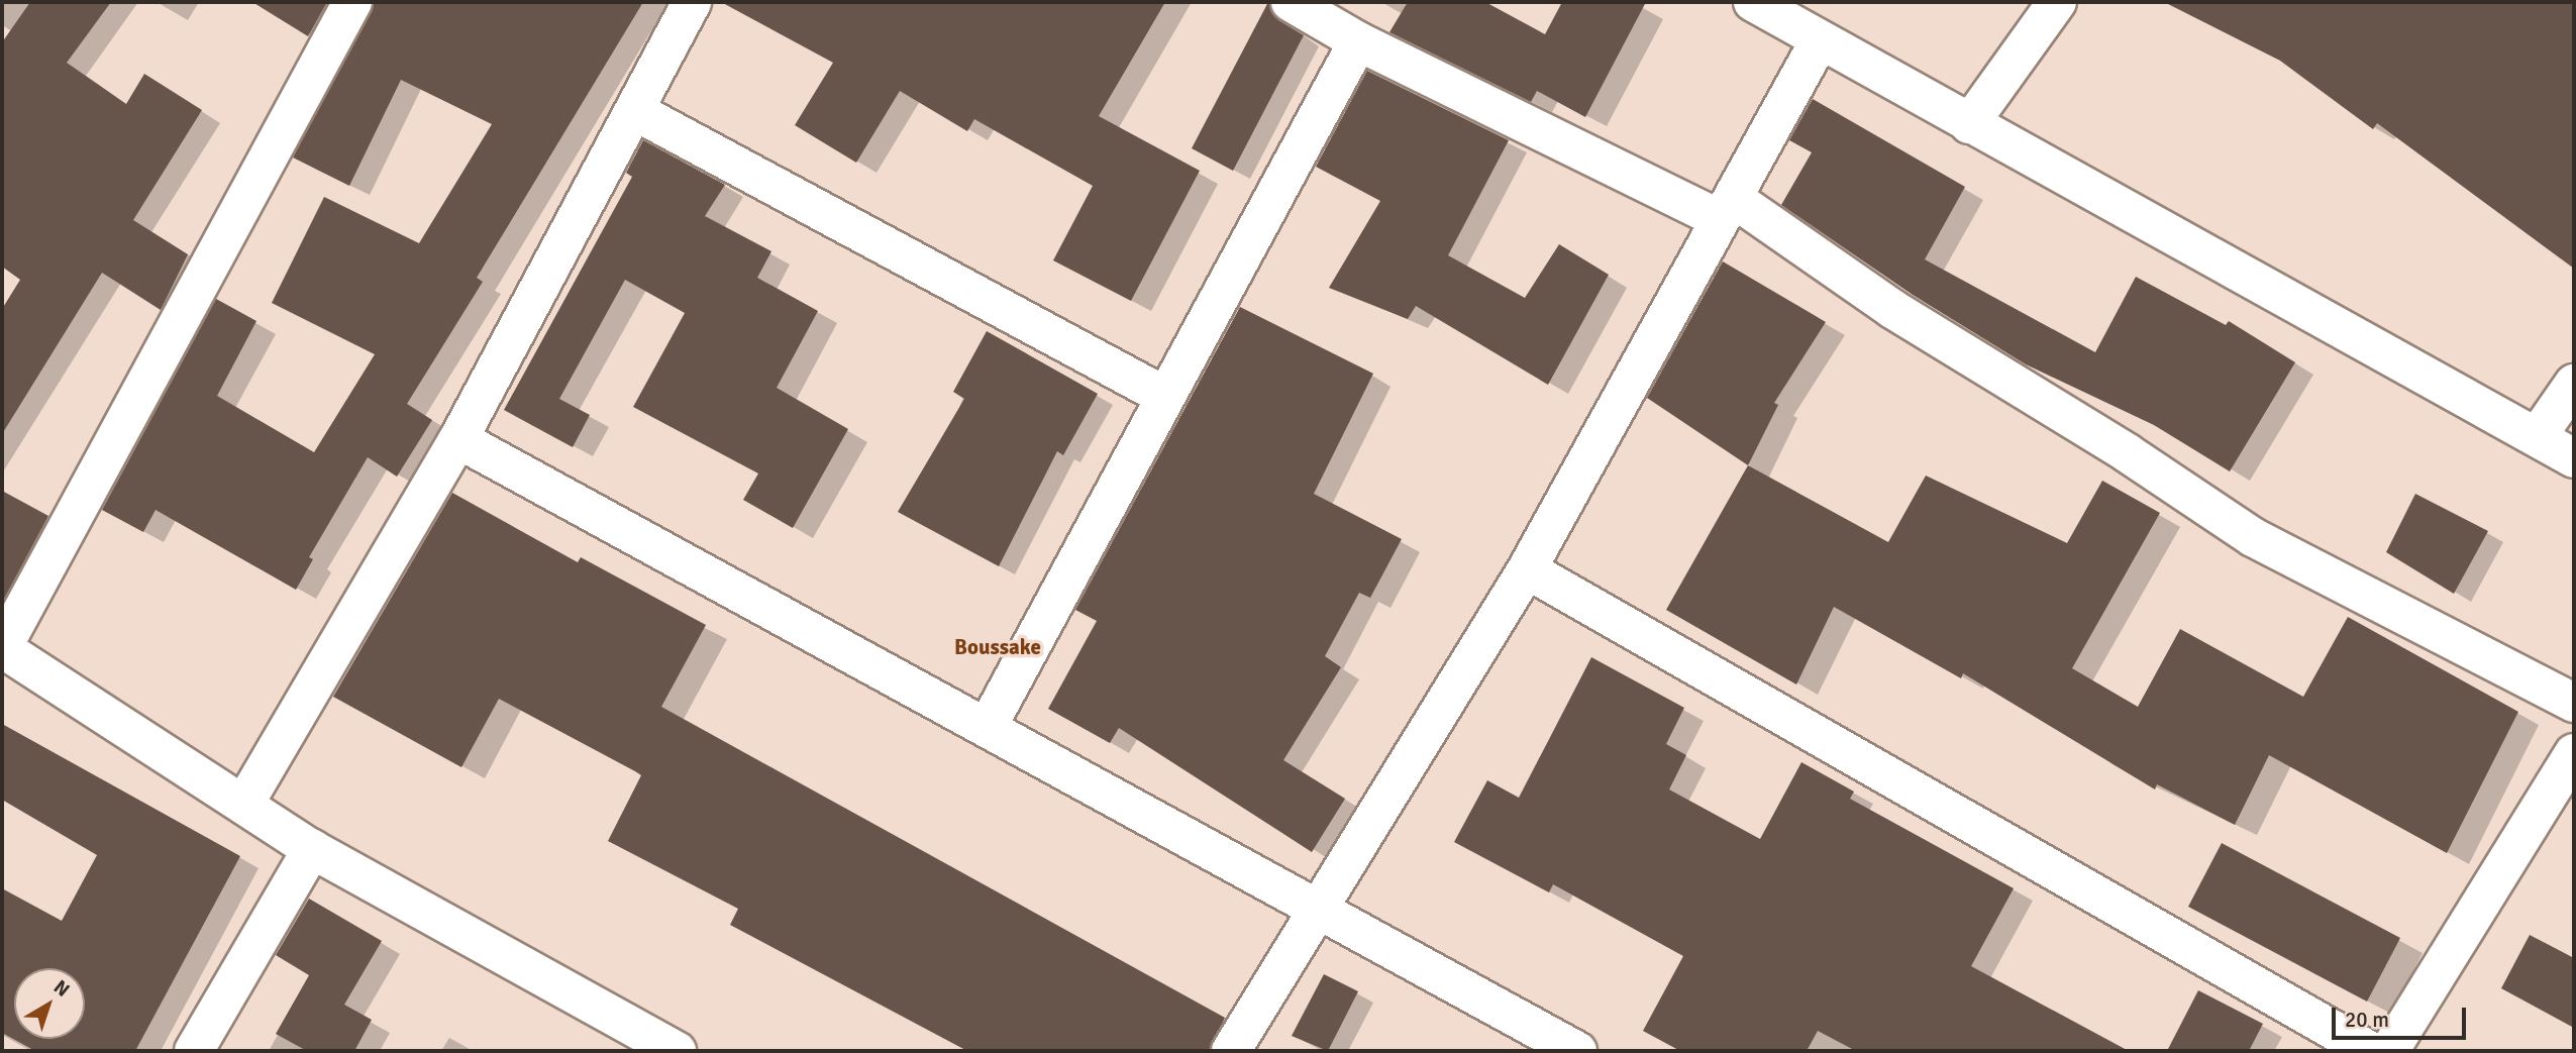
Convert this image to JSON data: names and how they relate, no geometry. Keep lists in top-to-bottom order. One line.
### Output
{"districts":["Boussake"],"scale_bar":"20 m","north":"top right"}
